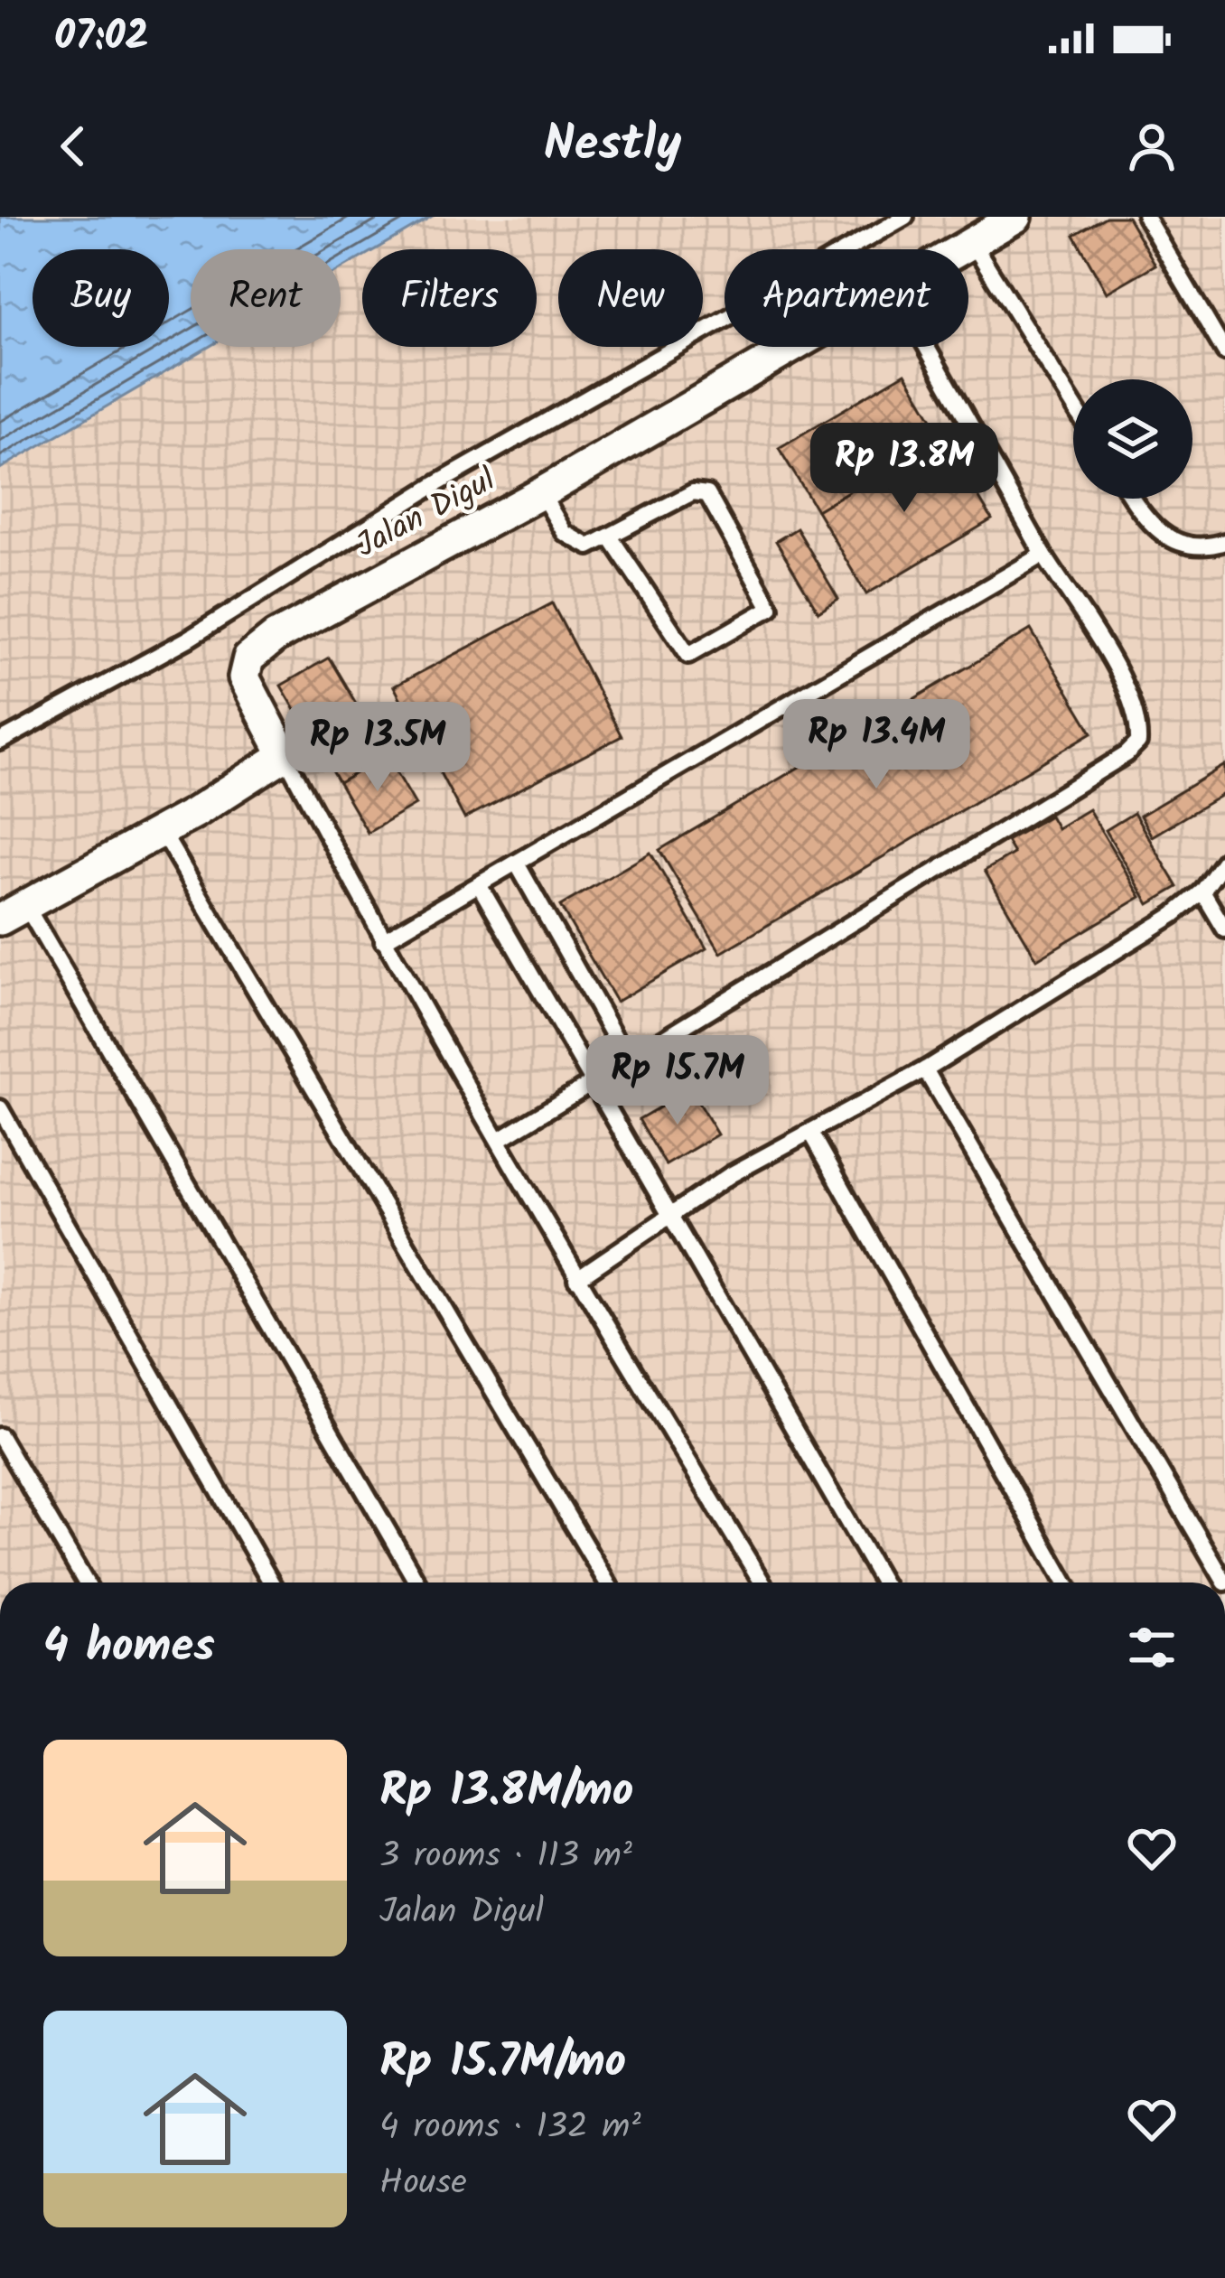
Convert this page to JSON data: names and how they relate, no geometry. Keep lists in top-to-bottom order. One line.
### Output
{"streets":{"street":["Jalan Digul"]},"page":{"status":"07:02","header":"Nestly","chip":["Buy","Rent","Filters","New","Apartment"],"price":["Rp 13.8M","Rp 13.4M","Rp 13.5M","Rp 15.7M"],"heading":"4 homes","list":[{"name":"Rp 13.8M/mo","note":"3 rooms · 113 m² · Jalan Digul"},{"name":"Rp 15.7M/mo","note":"4 rooms · 132 m² · House"}]}}
